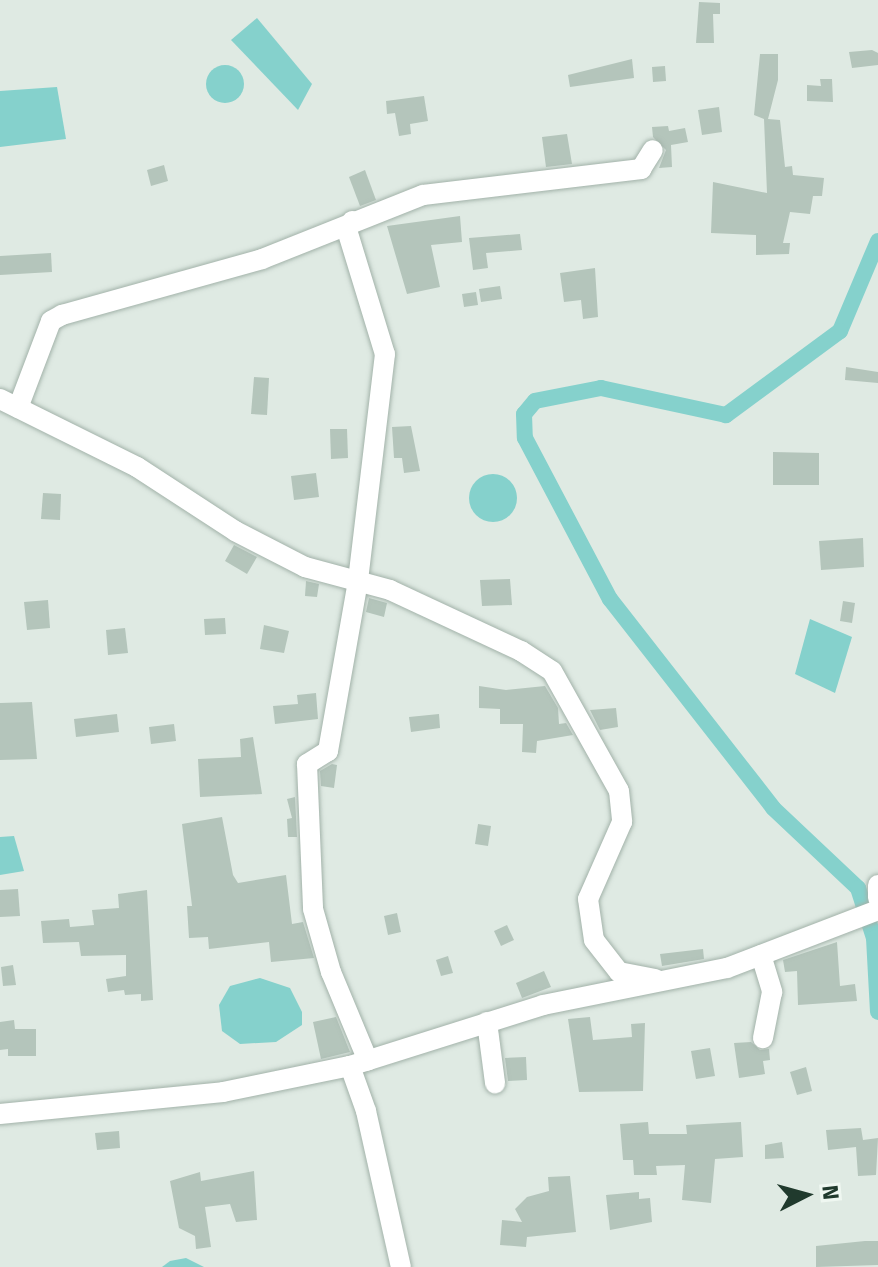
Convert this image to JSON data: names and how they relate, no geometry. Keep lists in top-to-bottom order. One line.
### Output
{"north":"right"}
